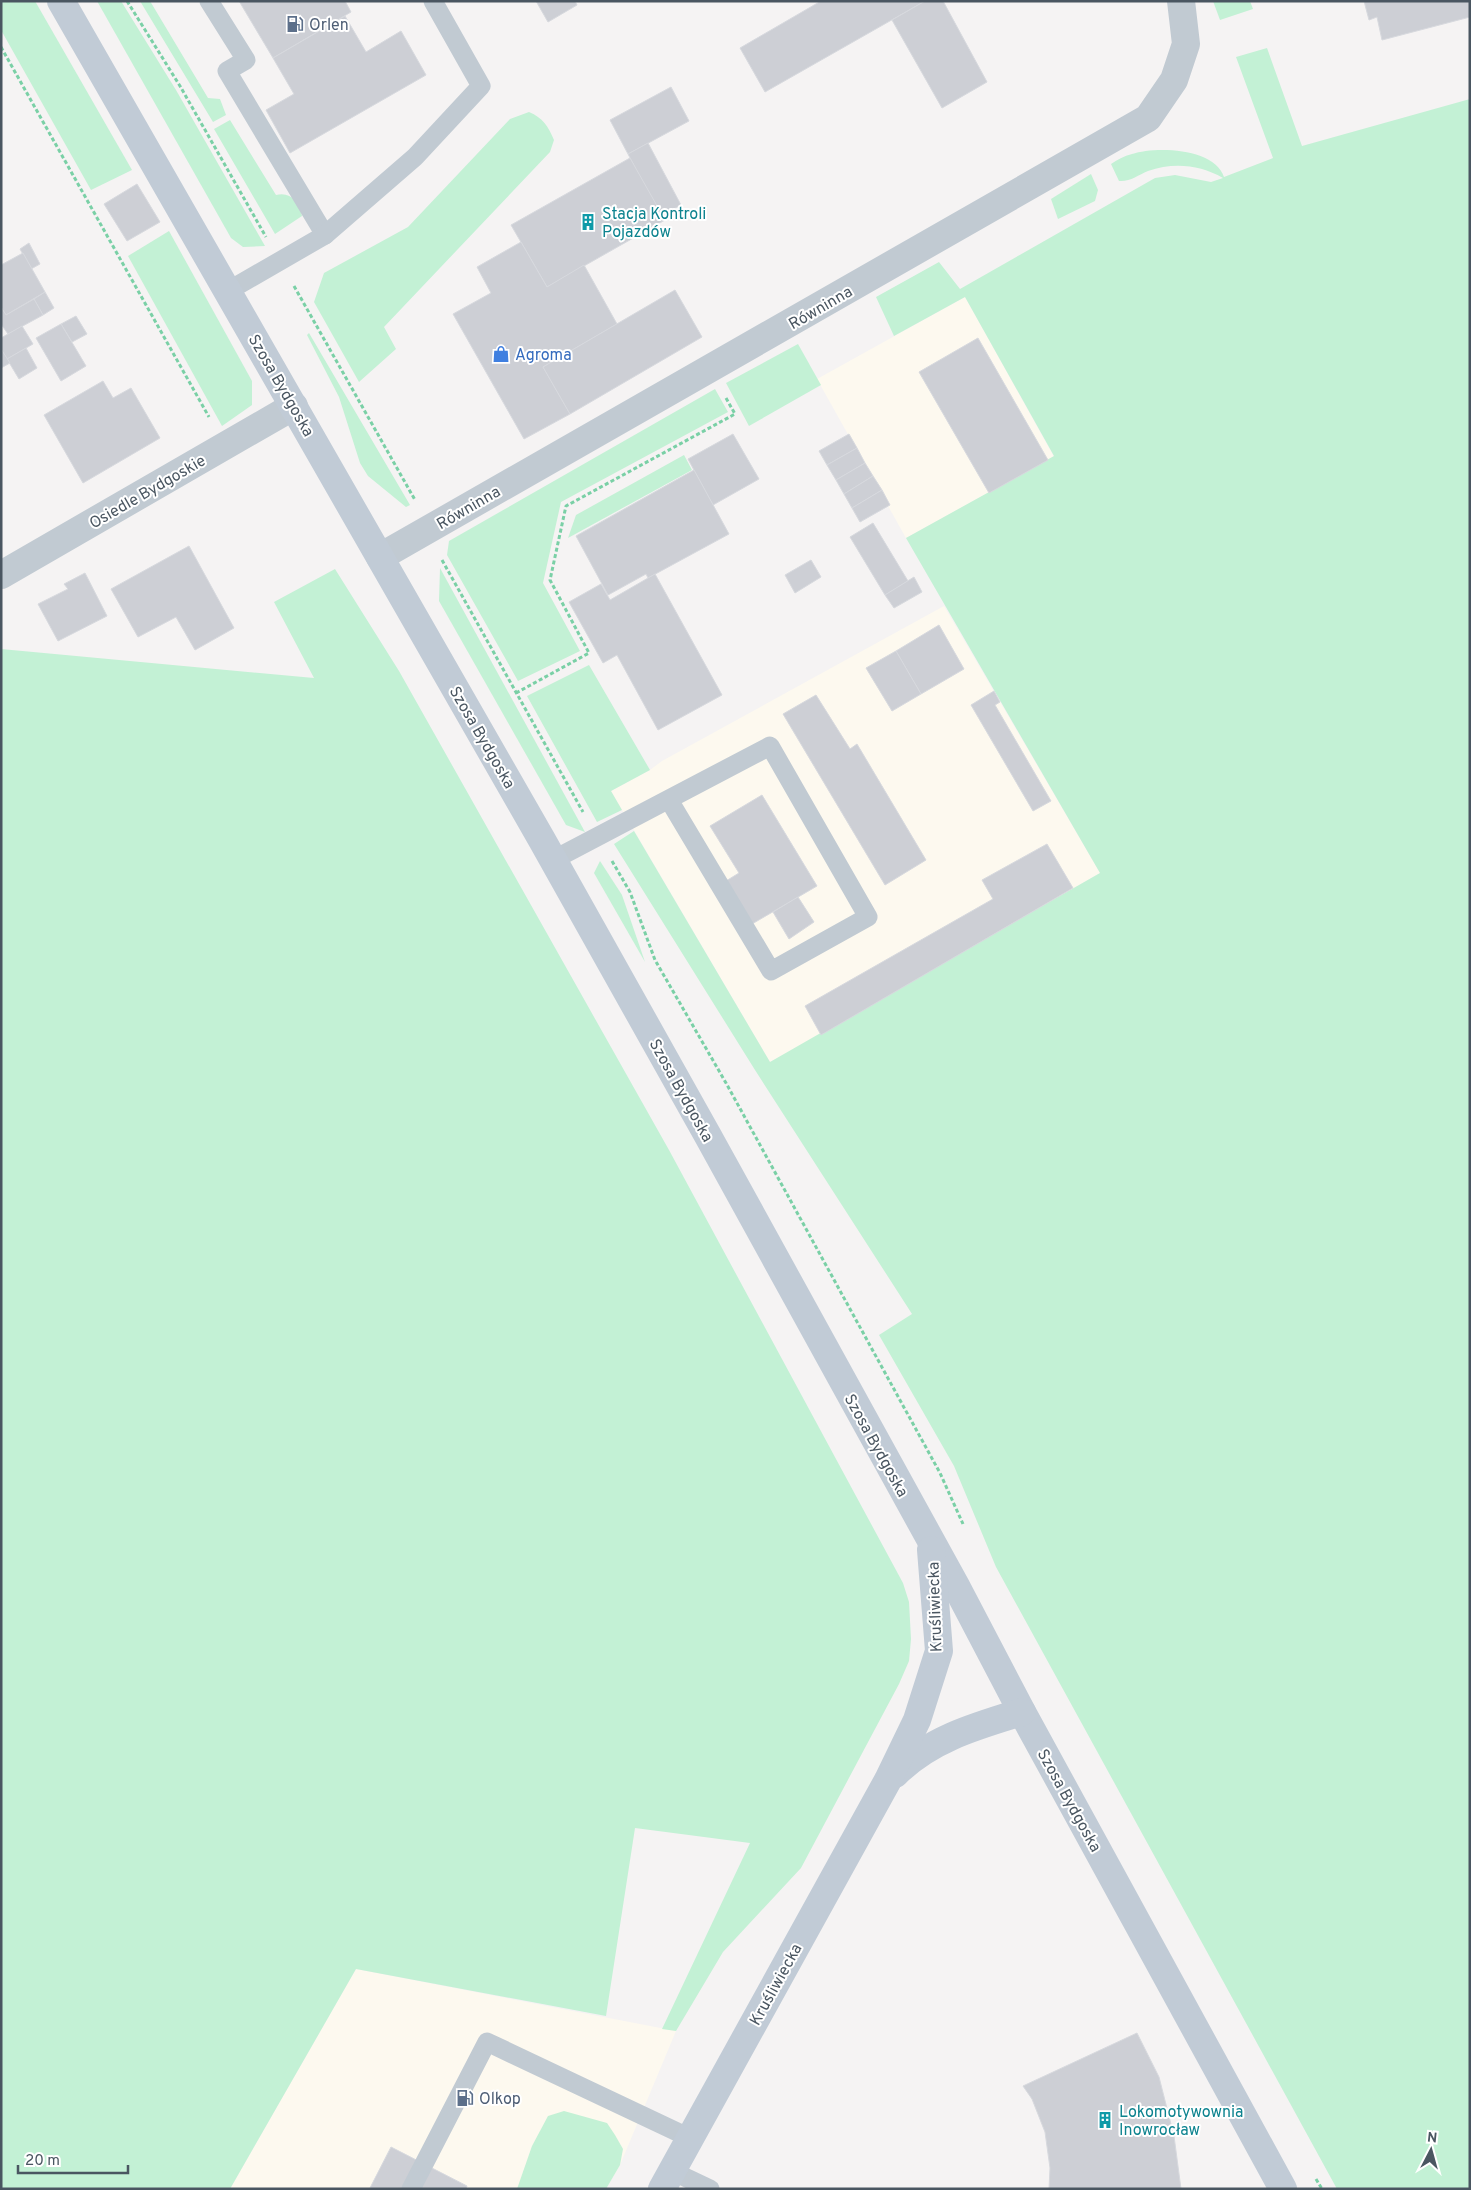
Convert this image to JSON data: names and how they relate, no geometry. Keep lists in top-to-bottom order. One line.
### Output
{"streets":{"main road":["Szosa Bydgoska","Kruśliwiecka"],"street":["Równinna","Osiedle Bydgoskie"]},"crossings":[["Równinna","Szosa Bydgoska"],["Szosa Bydgoska","Osiedle Bydgoskie"],["Szosa Bydgoska","Kruśliwiecka"]],"places":{"fuel station":["Orlen","Olkop"],"building":["Stacja Kontroli Pojazdów","Lokomotywownia Inowrocław"],"shop":["Agroma"]},"scale_bar":"20 m","north":"top"}
